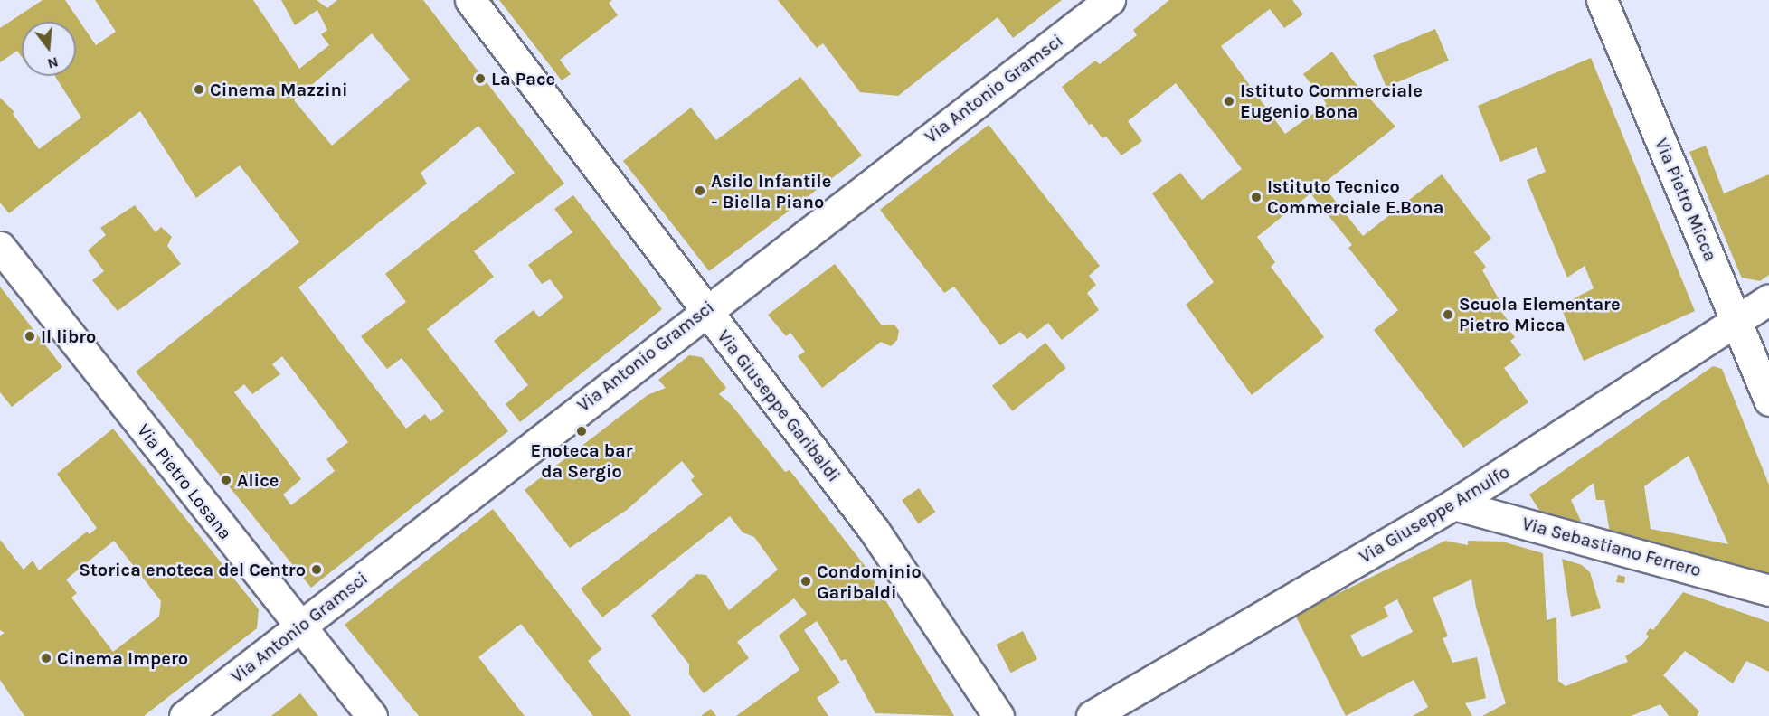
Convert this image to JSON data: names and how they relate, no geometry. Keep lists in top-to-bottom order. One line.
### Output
{"streets":{"street":["Via Antonio Gramsci","Via Pietro Micca","Via Giuseppe Garibaldi","Via Pietro Losana","Via Giuseppe Arnulfo","Via Sebastiano Ferrero"]},"crossings":[["Via Antonio Gramsci","Via Giuseppe Garibaldi"],["Via Antonio Gramsci","Via Pietro Losana"],["Via Pietro Micca","Via Giuseppe Arnulfo"],["Via Giuseppe Arnulfo","Via Sebastiano Ferrero"]],"places":["La Pace","Cinema Mazzini","Istituto Commerciale Eugenio Bona","Asilo Infantile - Biella Piano","Istituto Tecnico Commerciale E.Bona","Scuola Elementare Pietro Micca","Il libro","Enoteca bar da Sergio","Alice","Storica enoteca del Centro","Condominio Garibaldi","Cinema Impero"],"north":"bottom"}
